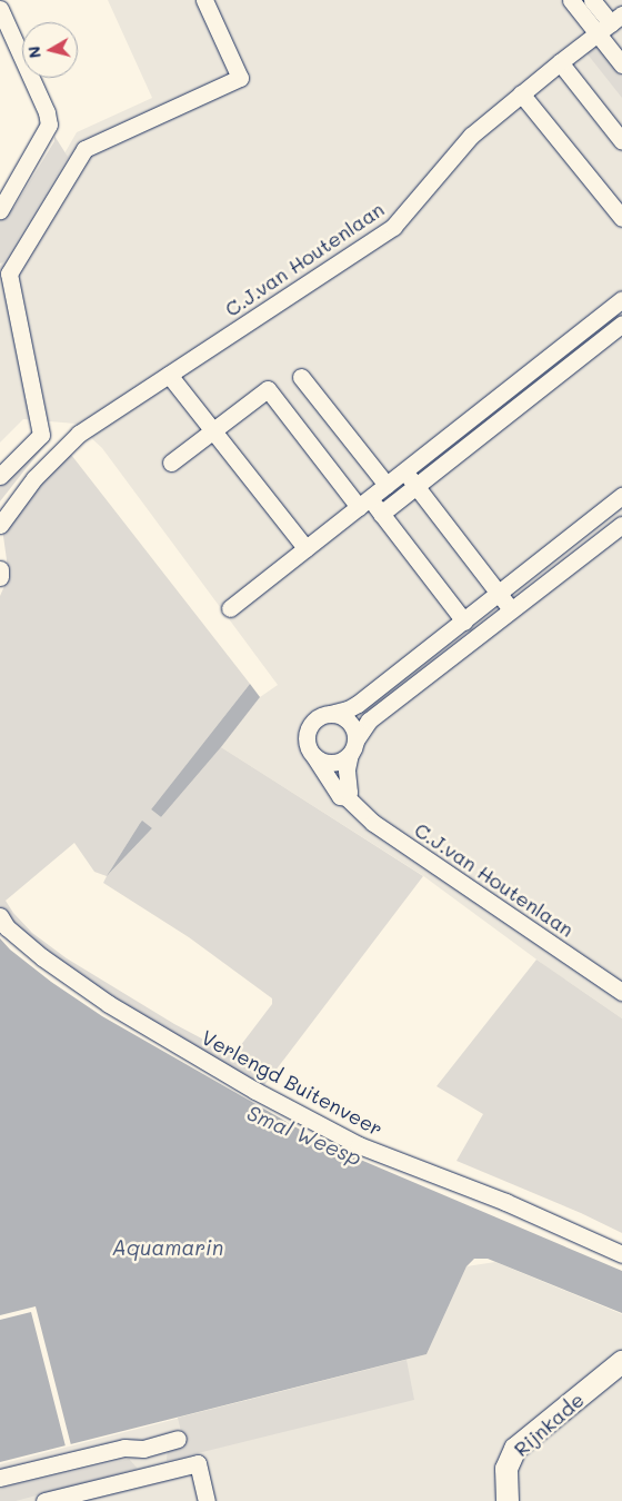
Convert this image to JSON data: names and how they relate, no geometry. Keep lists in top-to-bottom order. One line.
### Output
{"streets":{"street":["C.J.van Houtenlaan","Verlengd Buitenveer","Rijnkade"]},"water":["Smal Weesp","Aquamarin"],"north":"left"}
